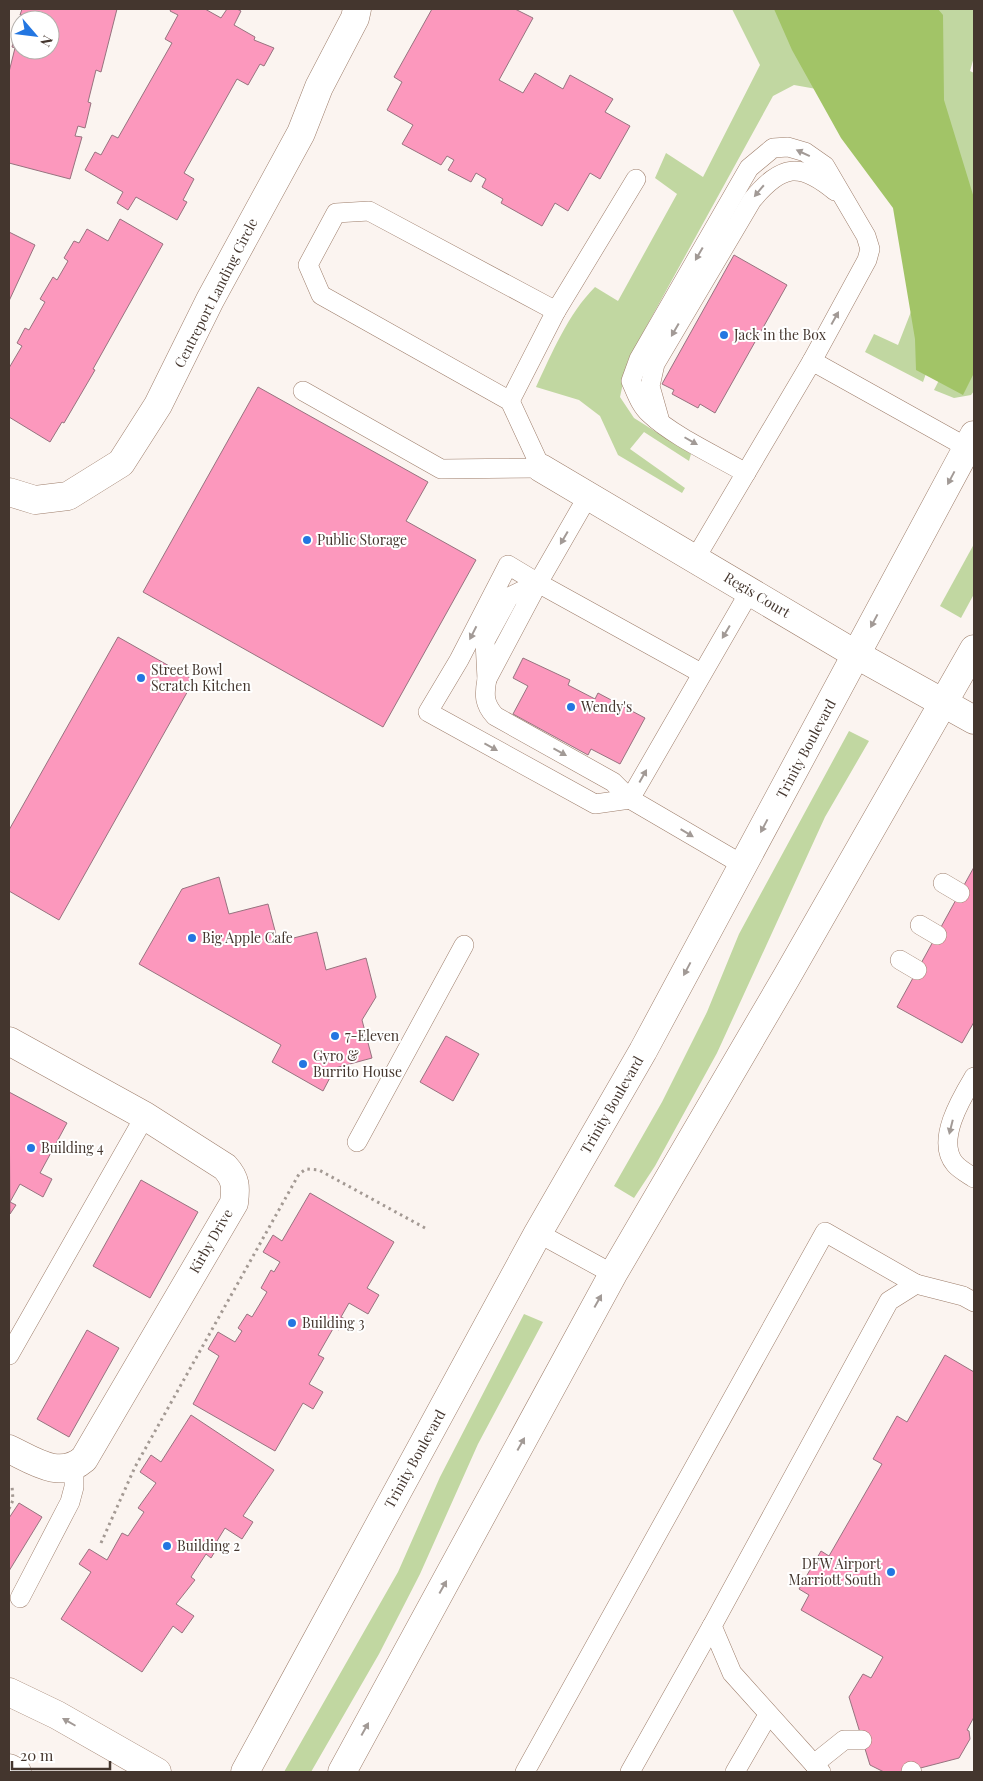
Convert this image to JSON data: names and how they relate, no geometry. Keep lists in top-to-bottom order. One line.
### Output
{"streets":{"main road":["Centreport Landing Circle","Regis Court","Trinity Boulevard","Kirby Drive"]},"crossings":[["Regis Court","Trinity Boulevard"]],"places":["Jack in the Box","Public Storage","Street Bowl Scratch Kitchen","Wendy's","Big Apple Cafe","7-Eleven","Gyro & Burrito House","Building 4","Building 3","Building 2","DFW Airport Marriott South"],"scale_bar":"20 m","north":"bottom right"}
